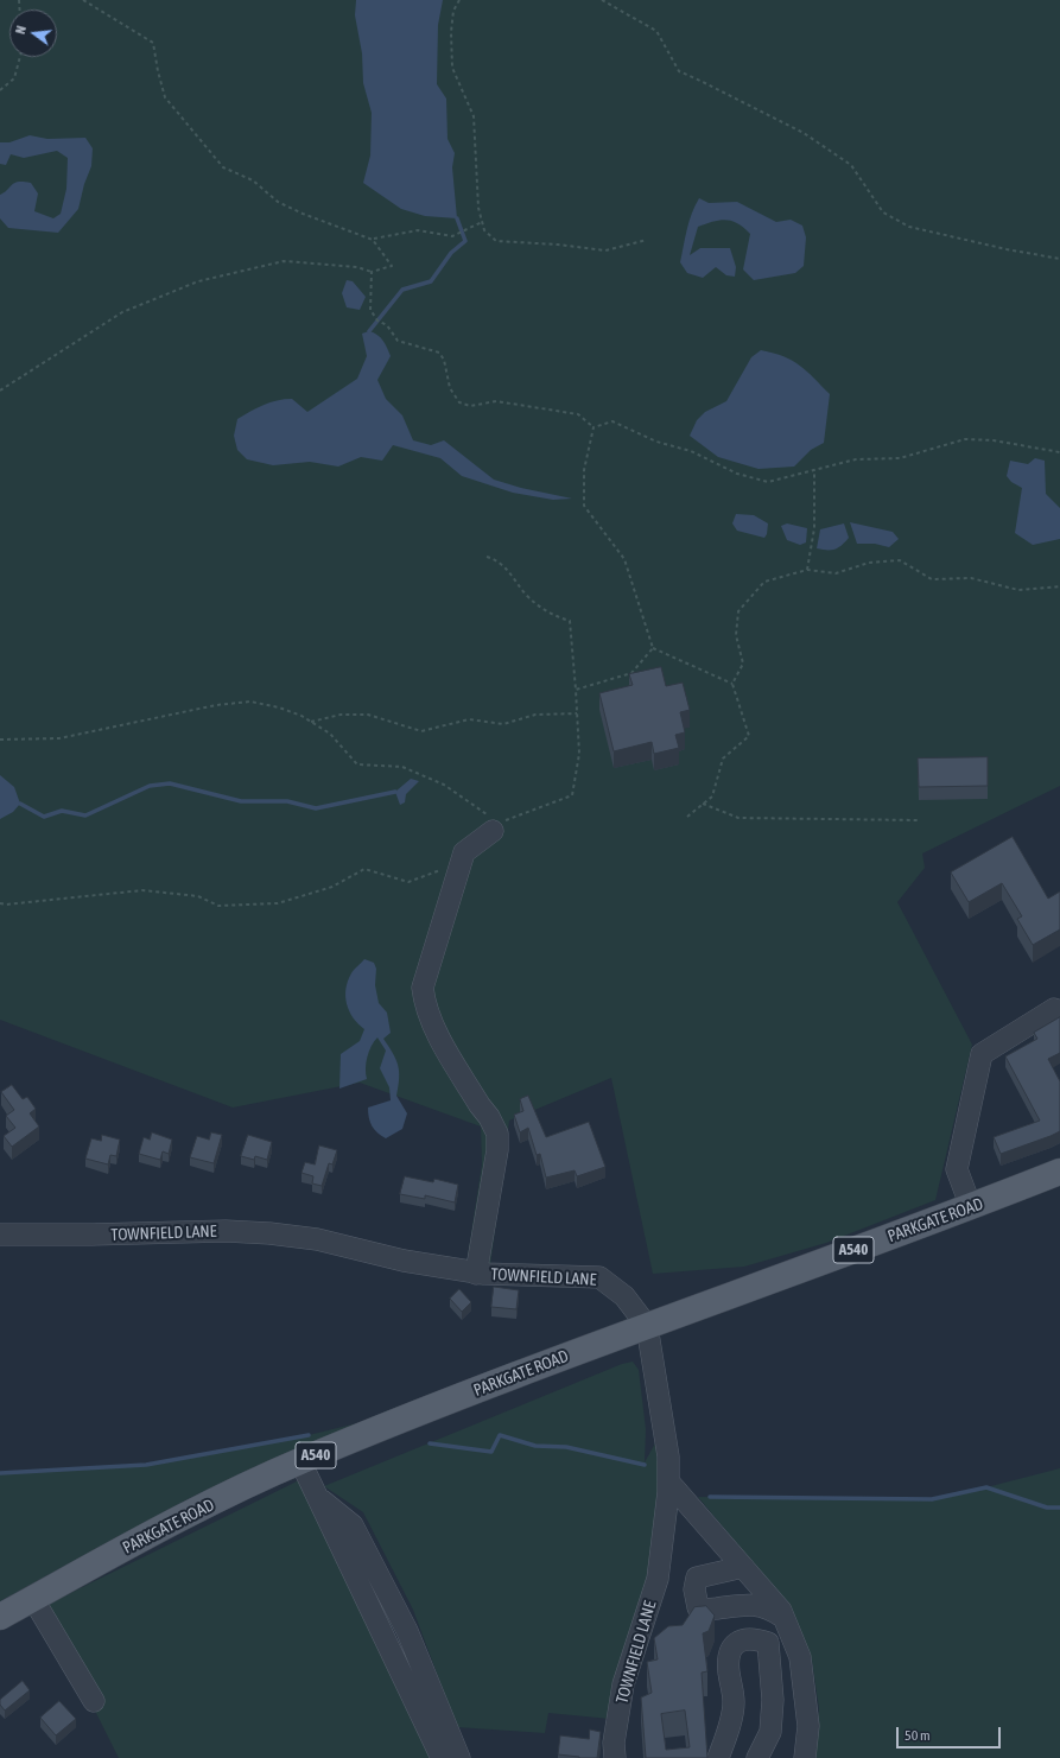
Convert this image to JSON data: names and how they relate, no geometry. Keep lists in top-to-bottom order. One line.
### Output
{"streets":{"main road":["PARKGATE ROAD","A540"],"street":["TOWNFIELD LANE"]},"crossings":[["PARKGATE ROAD","TOWNFIELD LANE"]],"scale_bar":"50 m","north":"left"}
